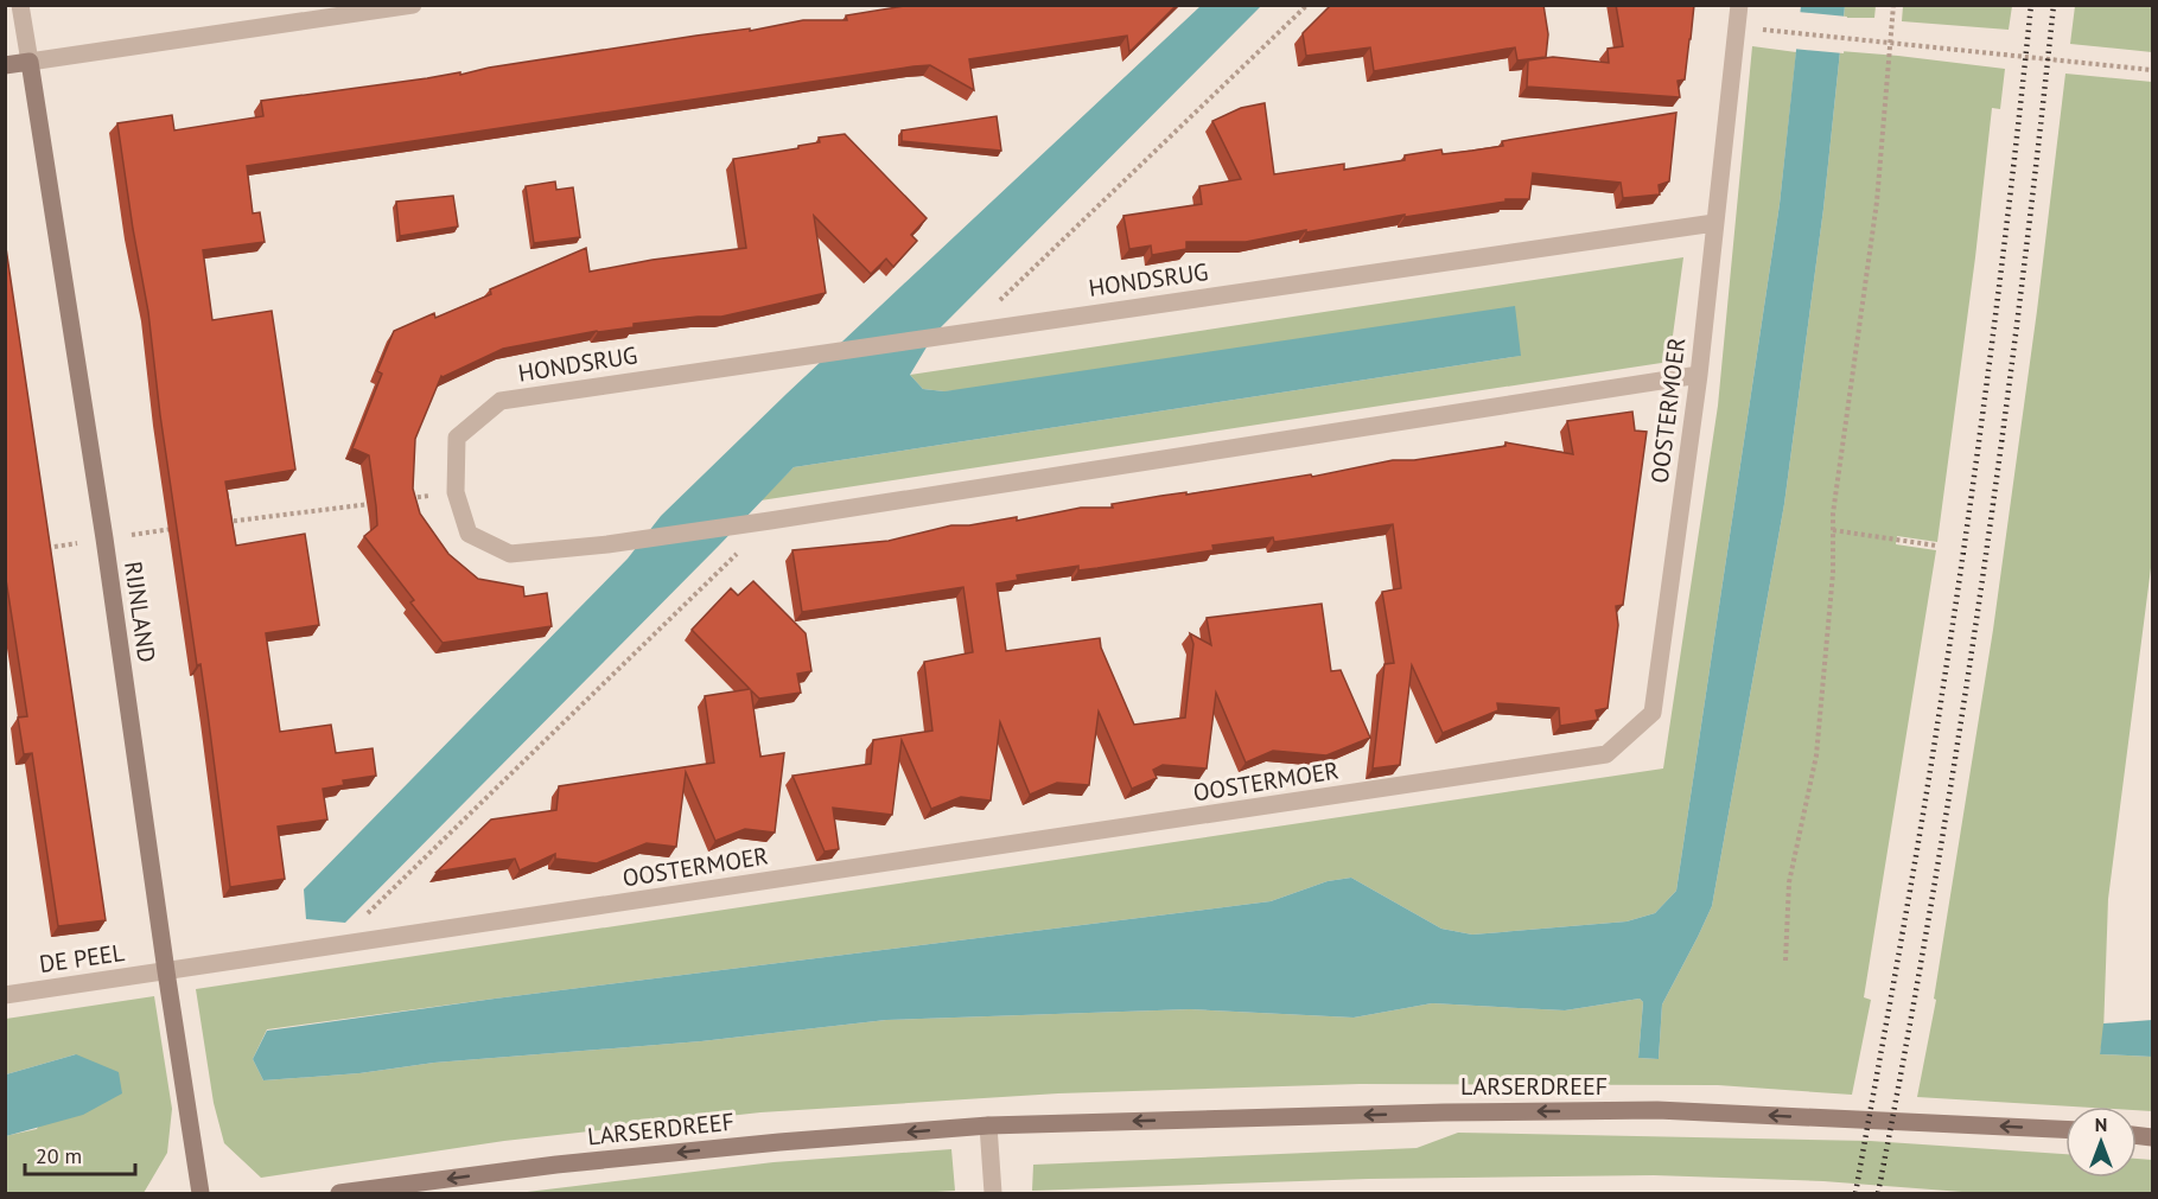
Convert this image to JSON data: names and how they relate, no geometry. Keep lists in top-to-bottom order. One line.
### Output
{"streets":{"main road":["RIJNLAND","LARSERDREEF"],"street":["HONDSRUG","OOSTERMOER","DE PEEL"]},"crossings":[["HONDSRUG","OOSTERMOER"],["OOSTERMOER","RIJNLAND"],["OOSTERMOER","DE PEEL"],["RIJNLAND","DE PEEL"]],"one_way":["LARSERDREEF"],"scale_bar":"20 m","north":"top"}
